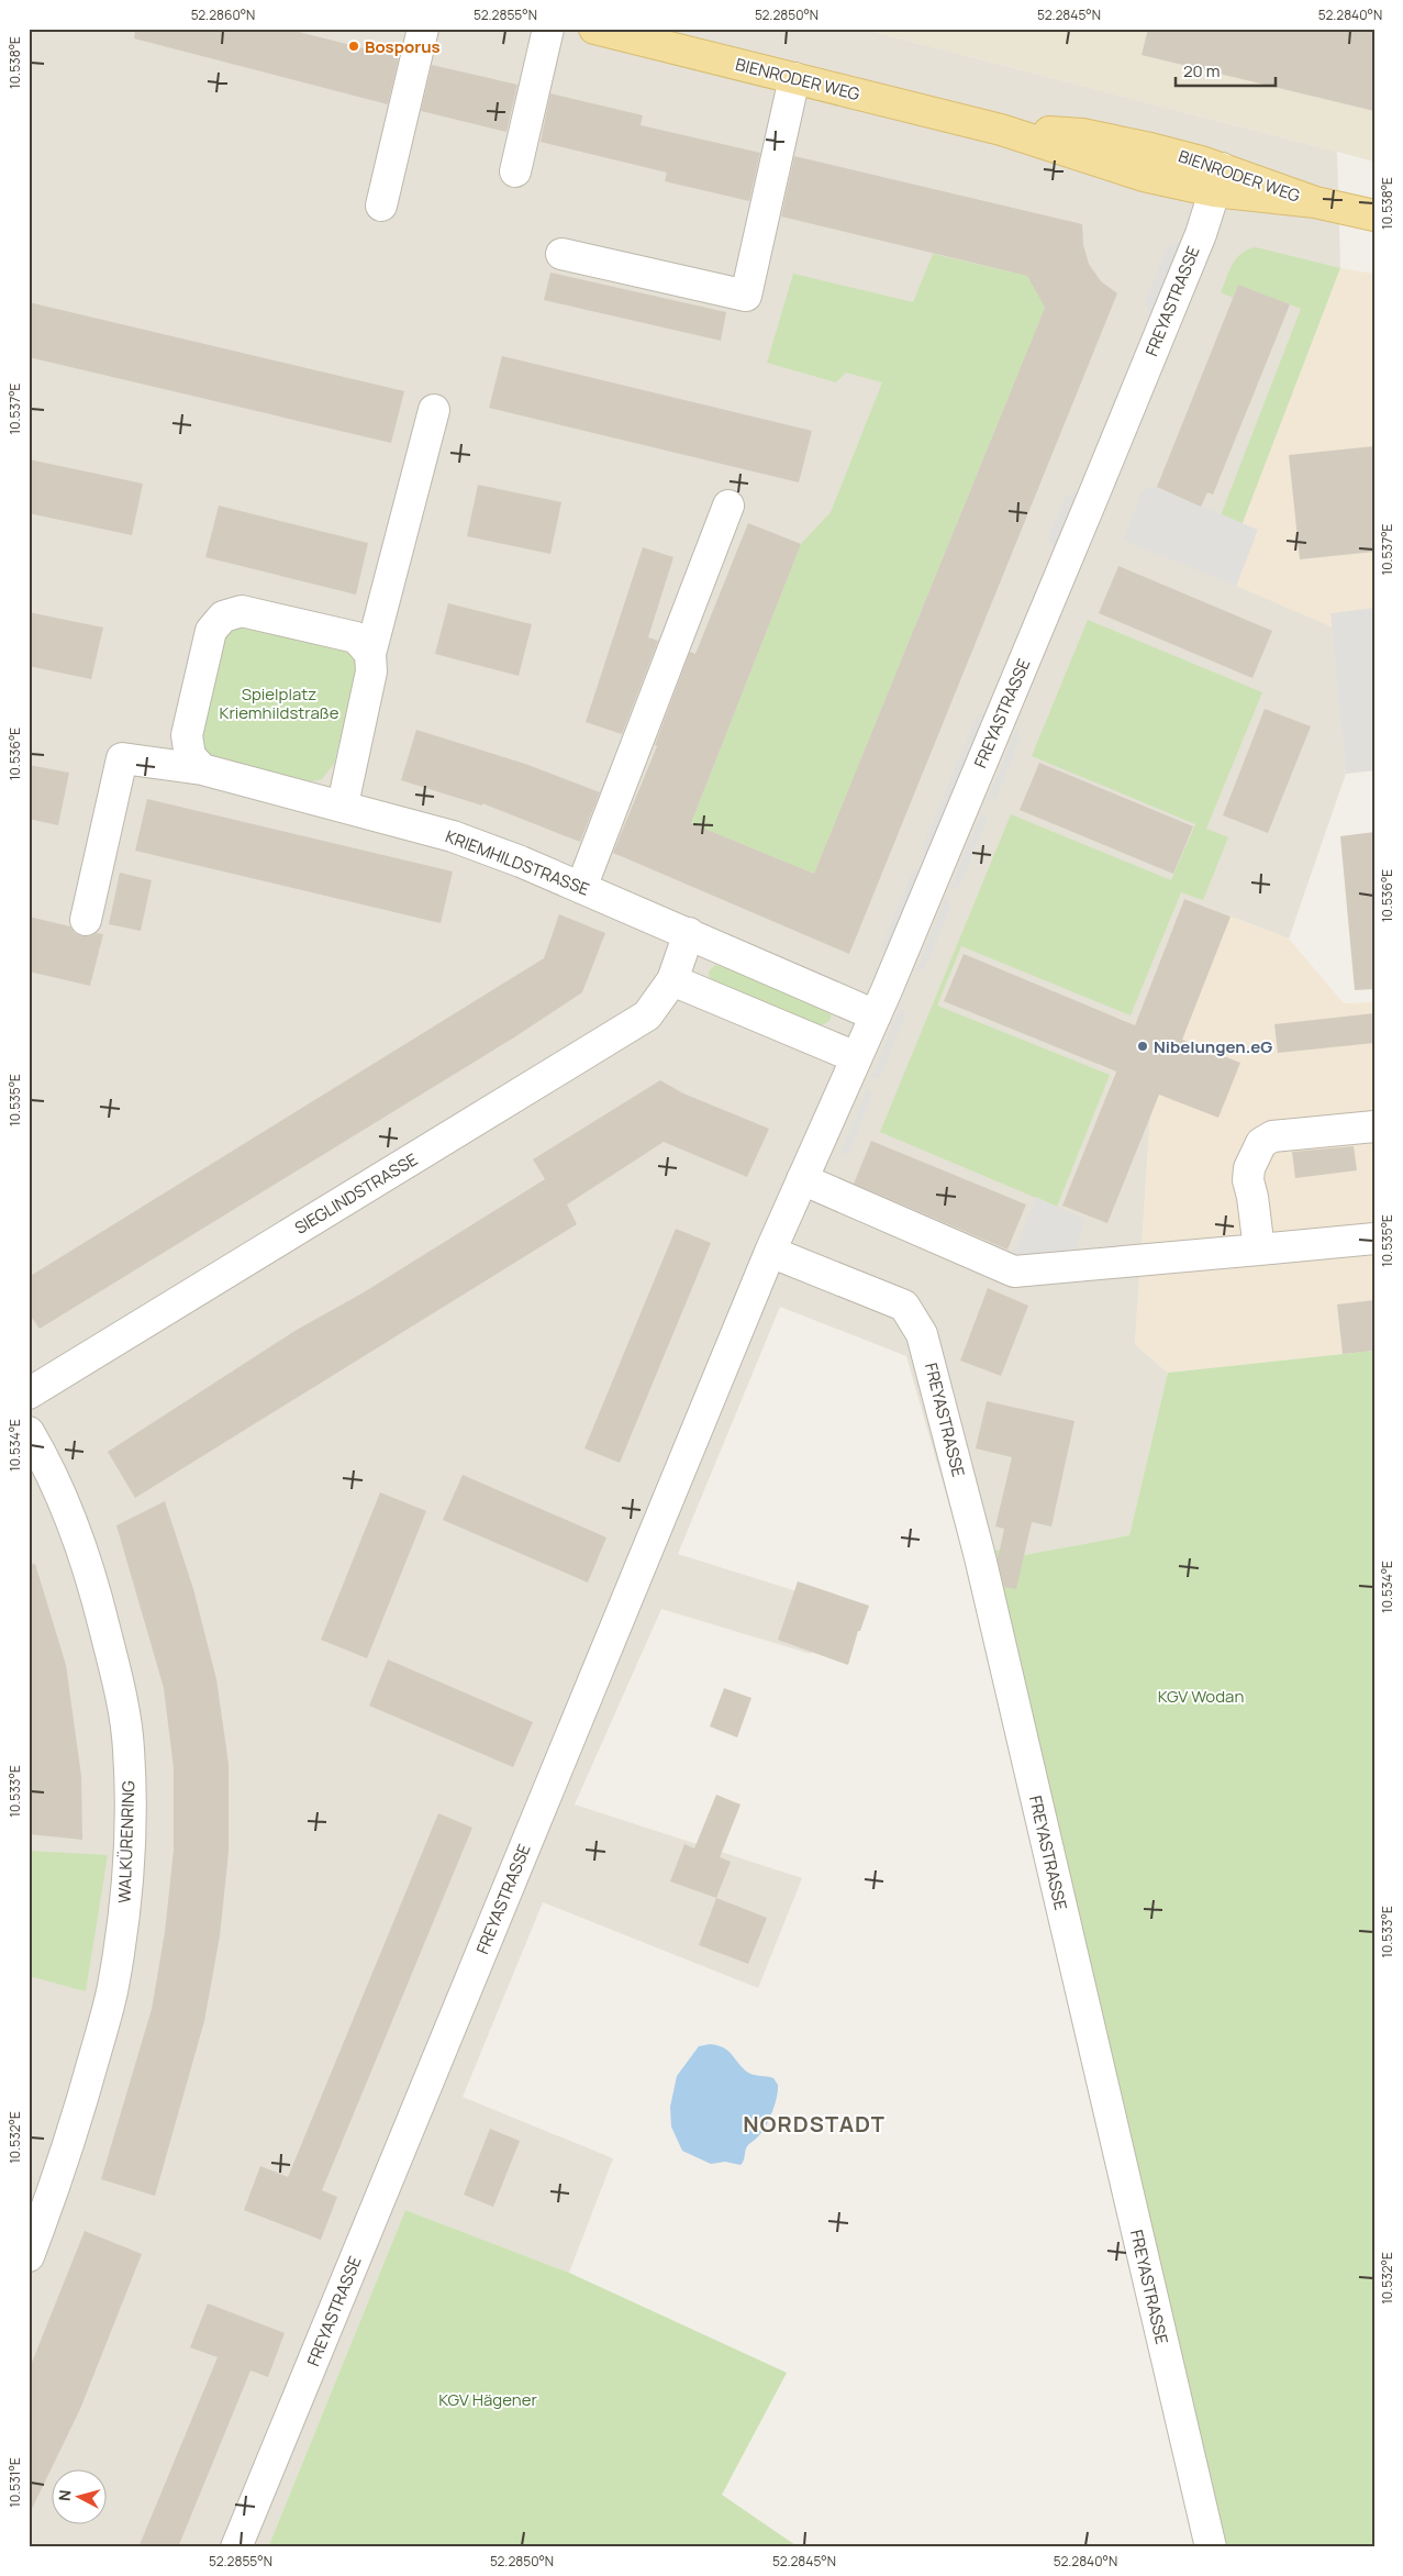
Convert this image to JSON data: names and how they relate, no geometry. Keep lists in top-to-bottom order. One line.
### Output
{"streets":{"main road":["BIENRODER WEG"],"street":["FREYASTRASSE","KRIEMHILDSTRASSE","SIEGLINDSTRASSE","WALKÜRENRING"]},"crossings":[["BIENRODER WEG","FREYASTRASSE"],["FREYASTRASSE","KRIEMHILDSTRASSE"]],"districts":["NORDSTADT"],"parks":["Spielplatz Kriemhildstraße","KGV Wodan","KGV Hägener"],"places":["Bosporus","Nibelungen.eG"],"scale_bar":"20 m","north":"left","coordinates":["52.2860°N","52.2855°N","52.2850°N","52.2845°N","52.2840°N","10.538°E","10.537°E","10.536°E","10.535°E","10.534°E","10.533°E","10.532°E","10.531°E"]}
